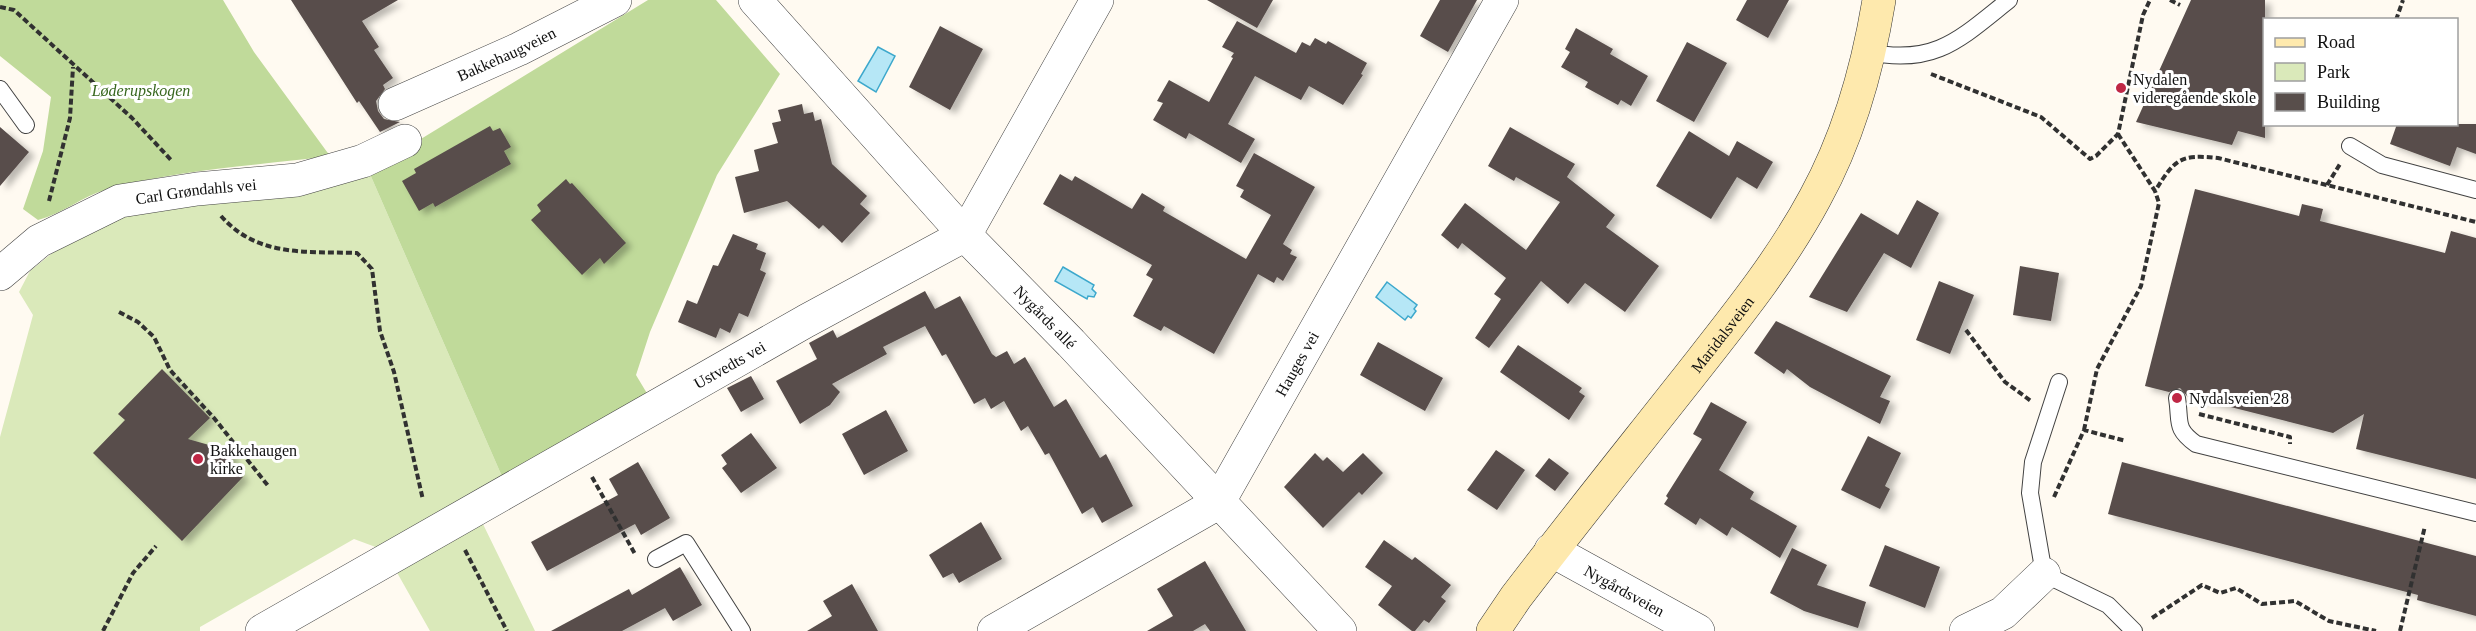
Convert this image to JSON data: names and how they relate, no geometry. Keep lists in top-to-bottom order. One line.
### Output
{"streets":{"main road":["Maridalsveien"],"street":["Bakkehaugveien","Carl Grøndahls vei","Nygårds allé","Ustvedts vei","Hauges vei","Nygårdsveien"]},"crossings":[["Nygårds allé","Ustvedts vei"],["Nygårds allé","Hauges vei"],["Maridalsveien","Nygårdsveien"]],"parks":["Løderupskogen"],"places":["Nydalen videregående skole","Nydalsveien 28","Bakkehaugen kirke"],"legend":["Road","Park","Building"]}
